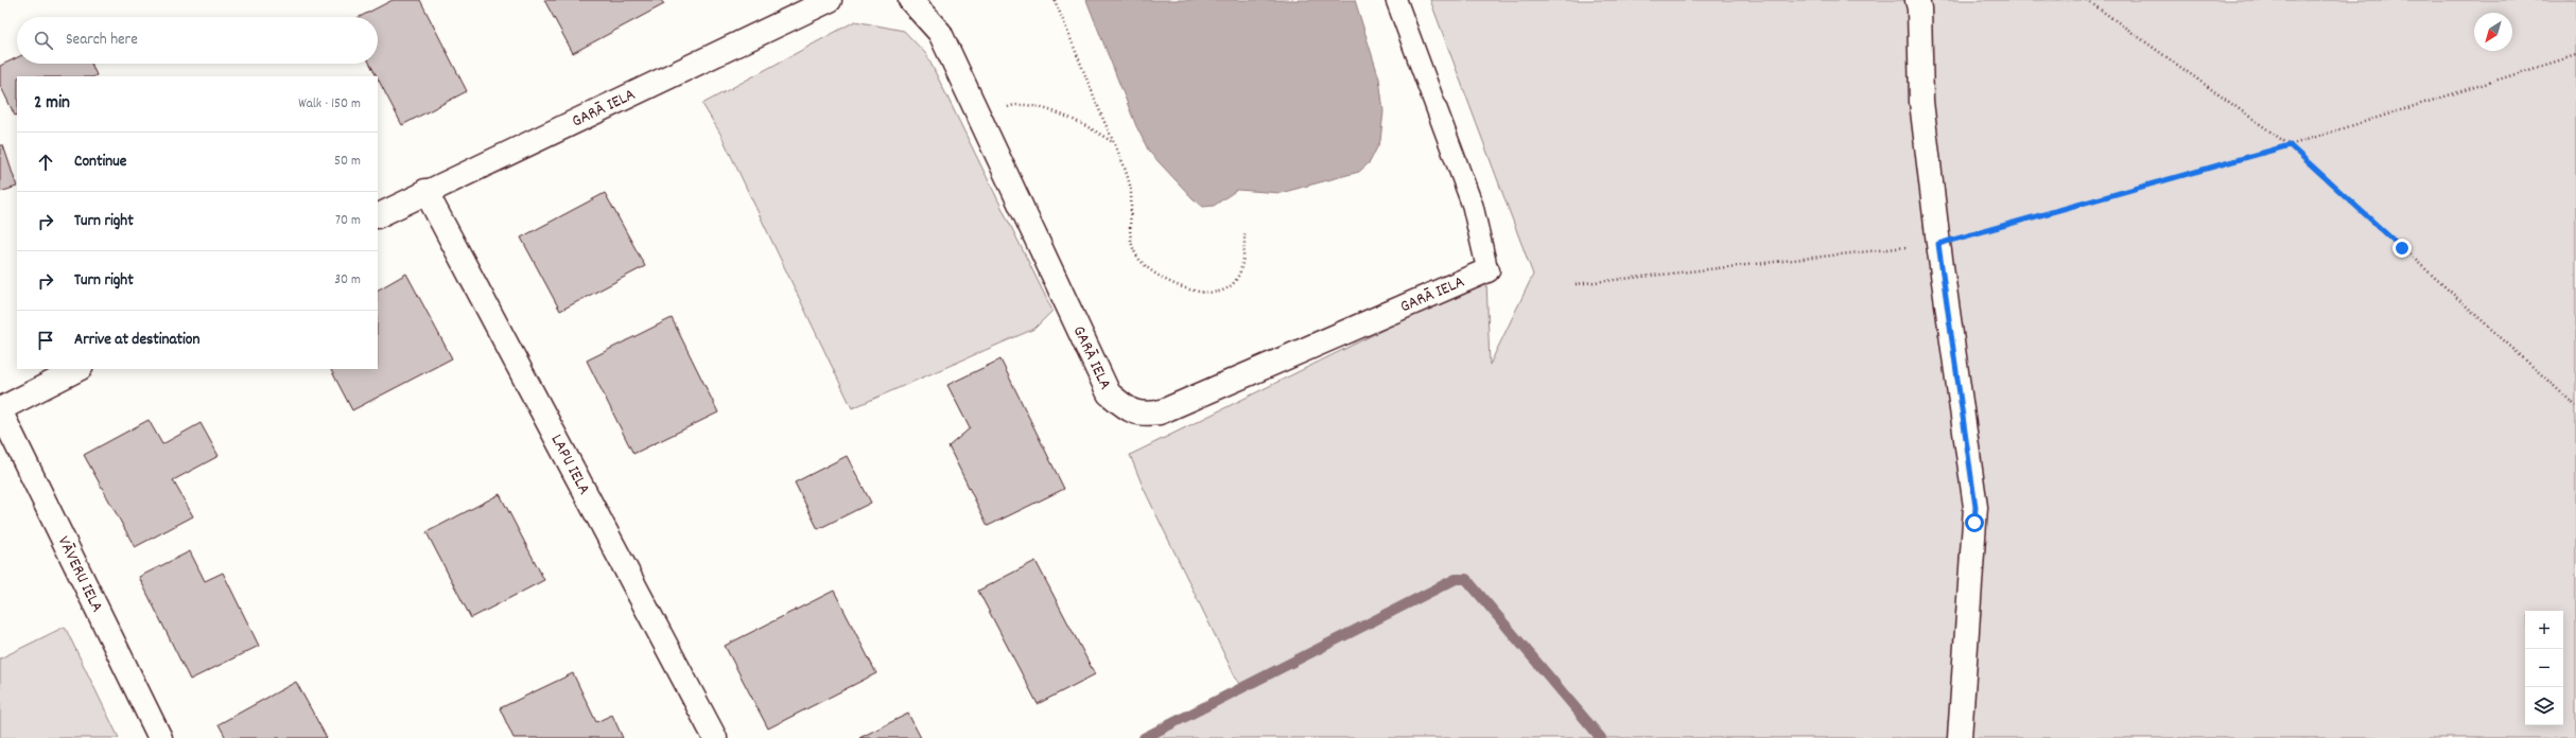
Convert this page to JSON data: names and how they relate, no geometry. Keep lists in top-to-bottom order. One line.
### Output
{"streets":{"street":["GARĀ IELA","LAPU IELA","VĀVERU IELA"]},"crossings":[["GARĀ IELA","LAPU IELA"]],"north":"bottom left","page":{"search":"Search here","heading":["2 min","Walk · 150 m"],"list":[["Continue","50 m"],["Turn right","70 m"],["Turn right","30 m"],"Arrive at destination"],"map_buttons":["+","−"]}}
